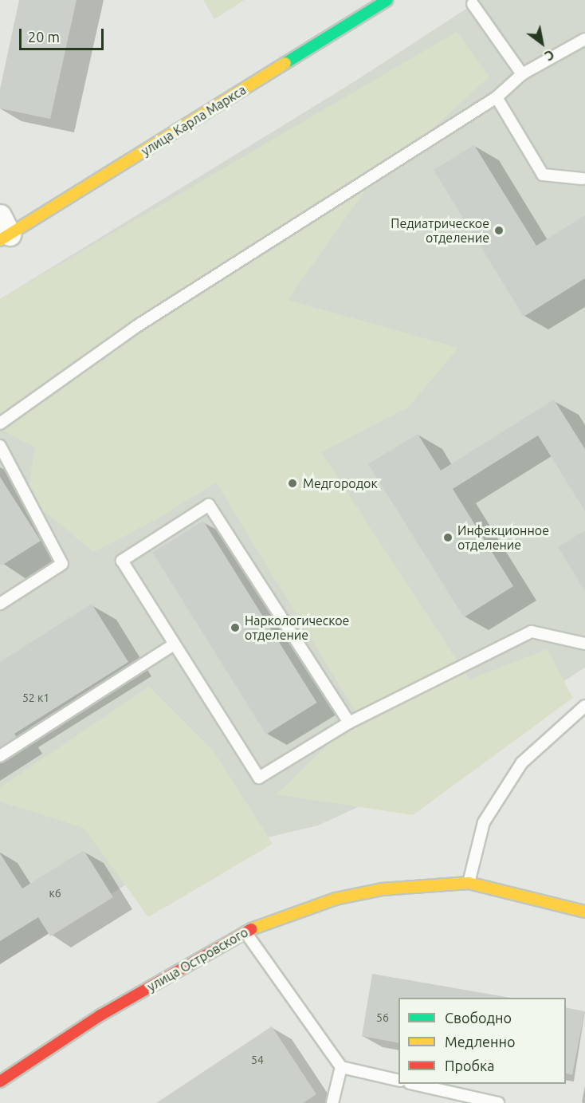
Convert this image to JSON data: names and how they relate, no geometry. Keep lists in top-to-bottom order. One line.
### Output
{"streets":{"street":["улица Карла Маркса","улица Островского"]},"places":["Педиатрическое отделение","Медгородок","Инфекционное отделение","Наркологическое отделение"],"house_numbers":["52 к1","к6","56","54"],"legend":["Свободно","Медленно","Пробка"],"scale_bar":"20 m","north":"bottom right"}
